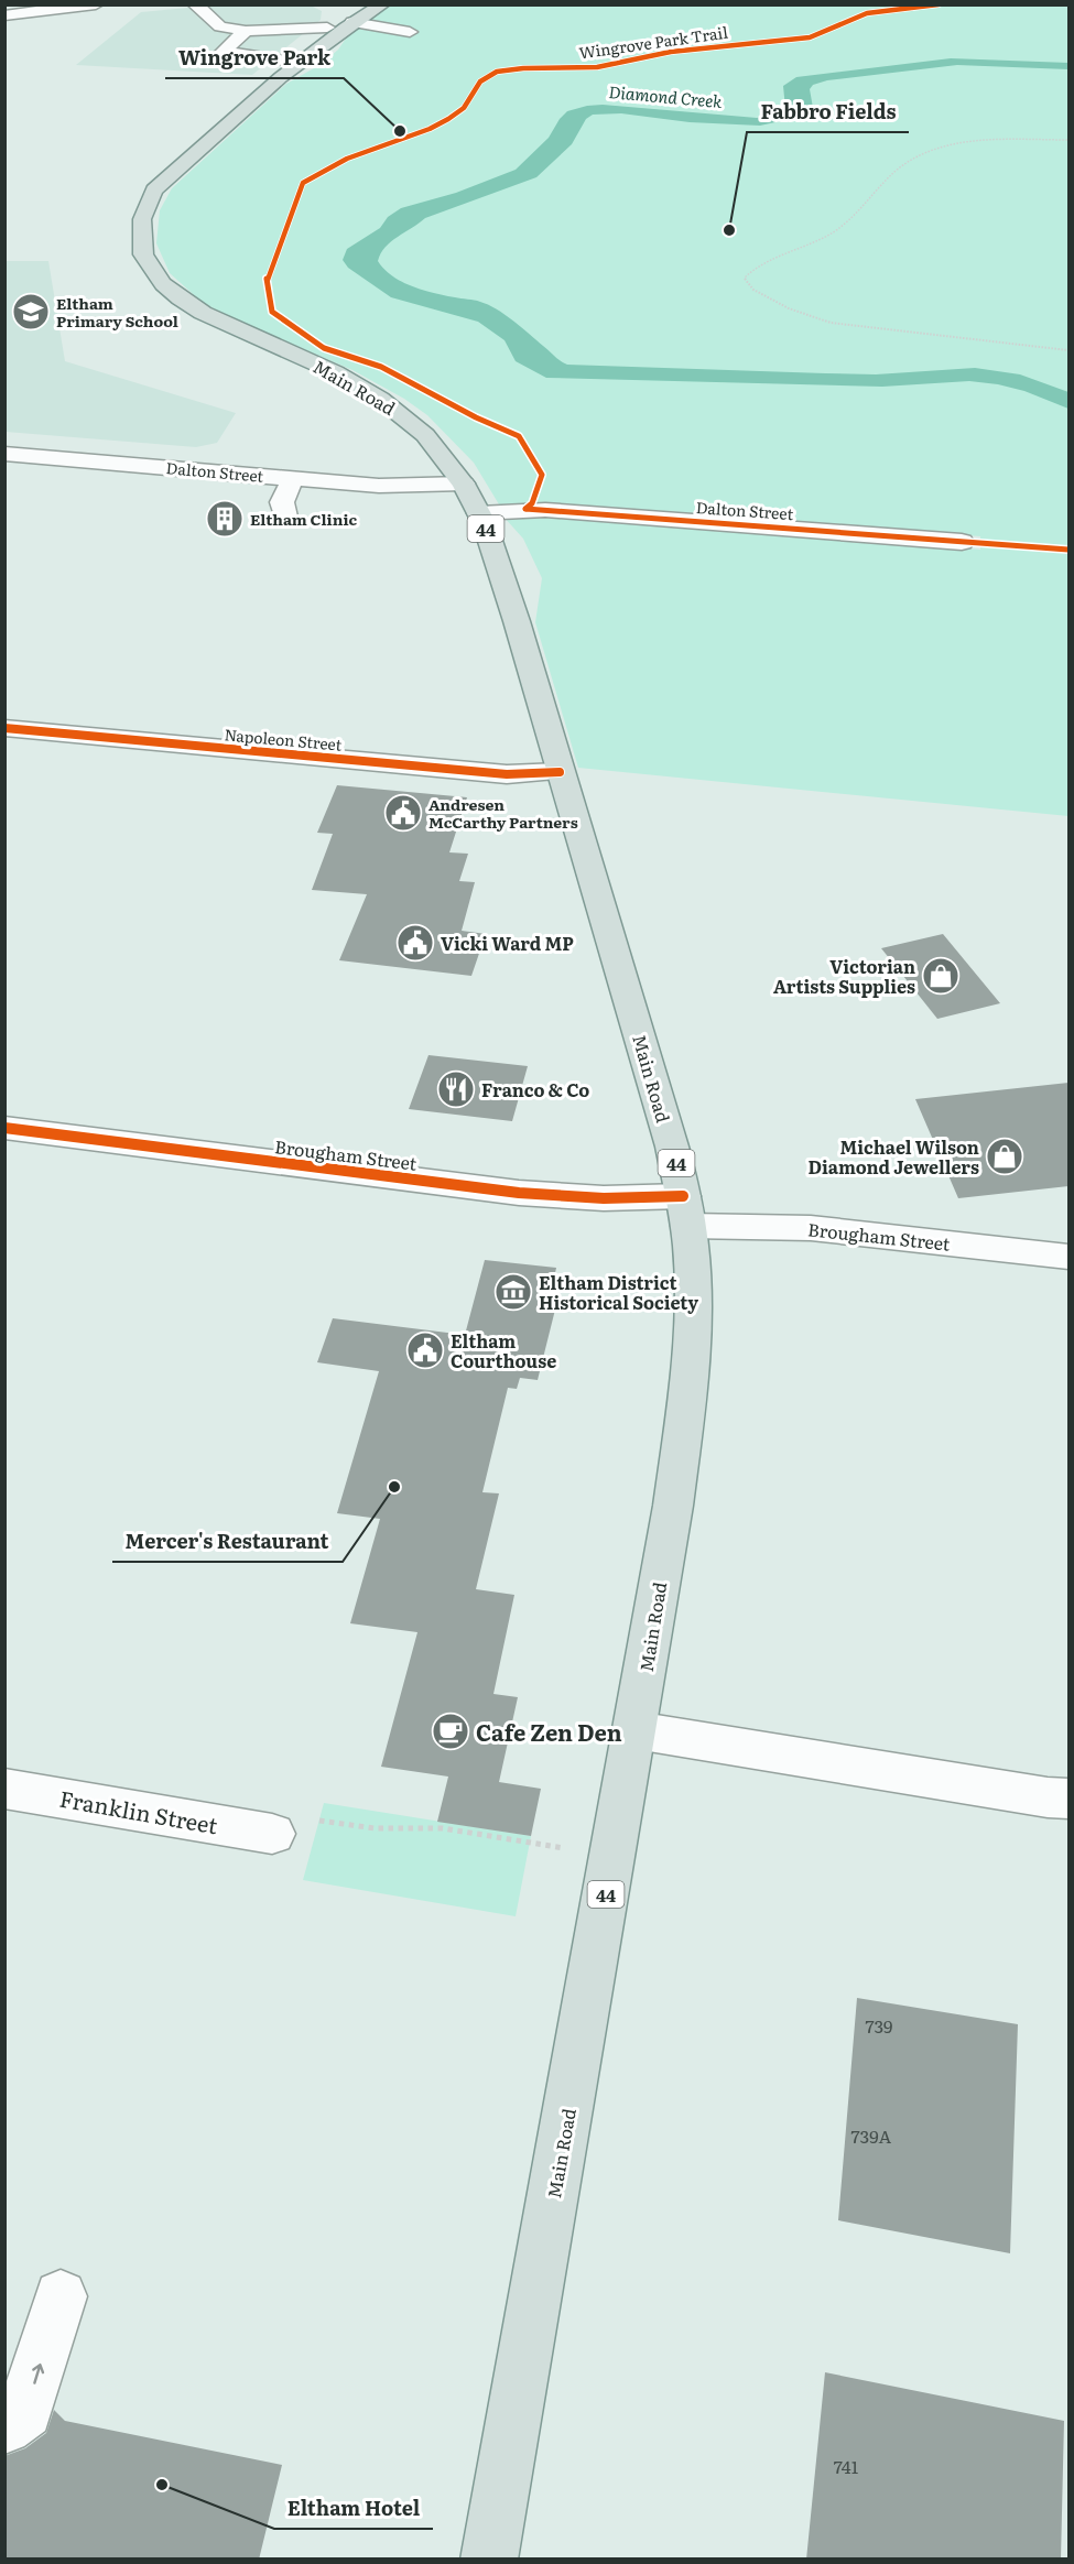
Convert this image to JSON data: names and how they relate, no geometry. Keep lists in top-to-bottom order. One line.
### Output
{"streets":{"main road":["Main Road","44"],"street":["Dalton Street","Napoleon Street","Brougham Street","Franklin Street"],"cycle path":["Wingrove Park Trail"]},"crossings":[["Main Road","Dalton Street"],["Main Road","Napoleon Street"],["Main Road","Brougham Street"]],"water":["Diamond Creek"],"places":{"other":["Wingrove Park","Fabbro Fields","Mercer's Restaurant","Eltham Hotel"],"school or university":["Eltham Primary School"],"building":["Eltham Clinic"],"public building":["Andresen McCarthy Partners","Vicki Ward MP","Eltham Courthouse"],"shop":["Victorian Artists Supplies","Michael Wilson Diamond Jewellers"],"restaurant":["Franco & Co"],"museum":["Eltham District Historical Society"],"cafe":["Cafe Zen Den"]},"house_numbers":["739","739A","741"]}
